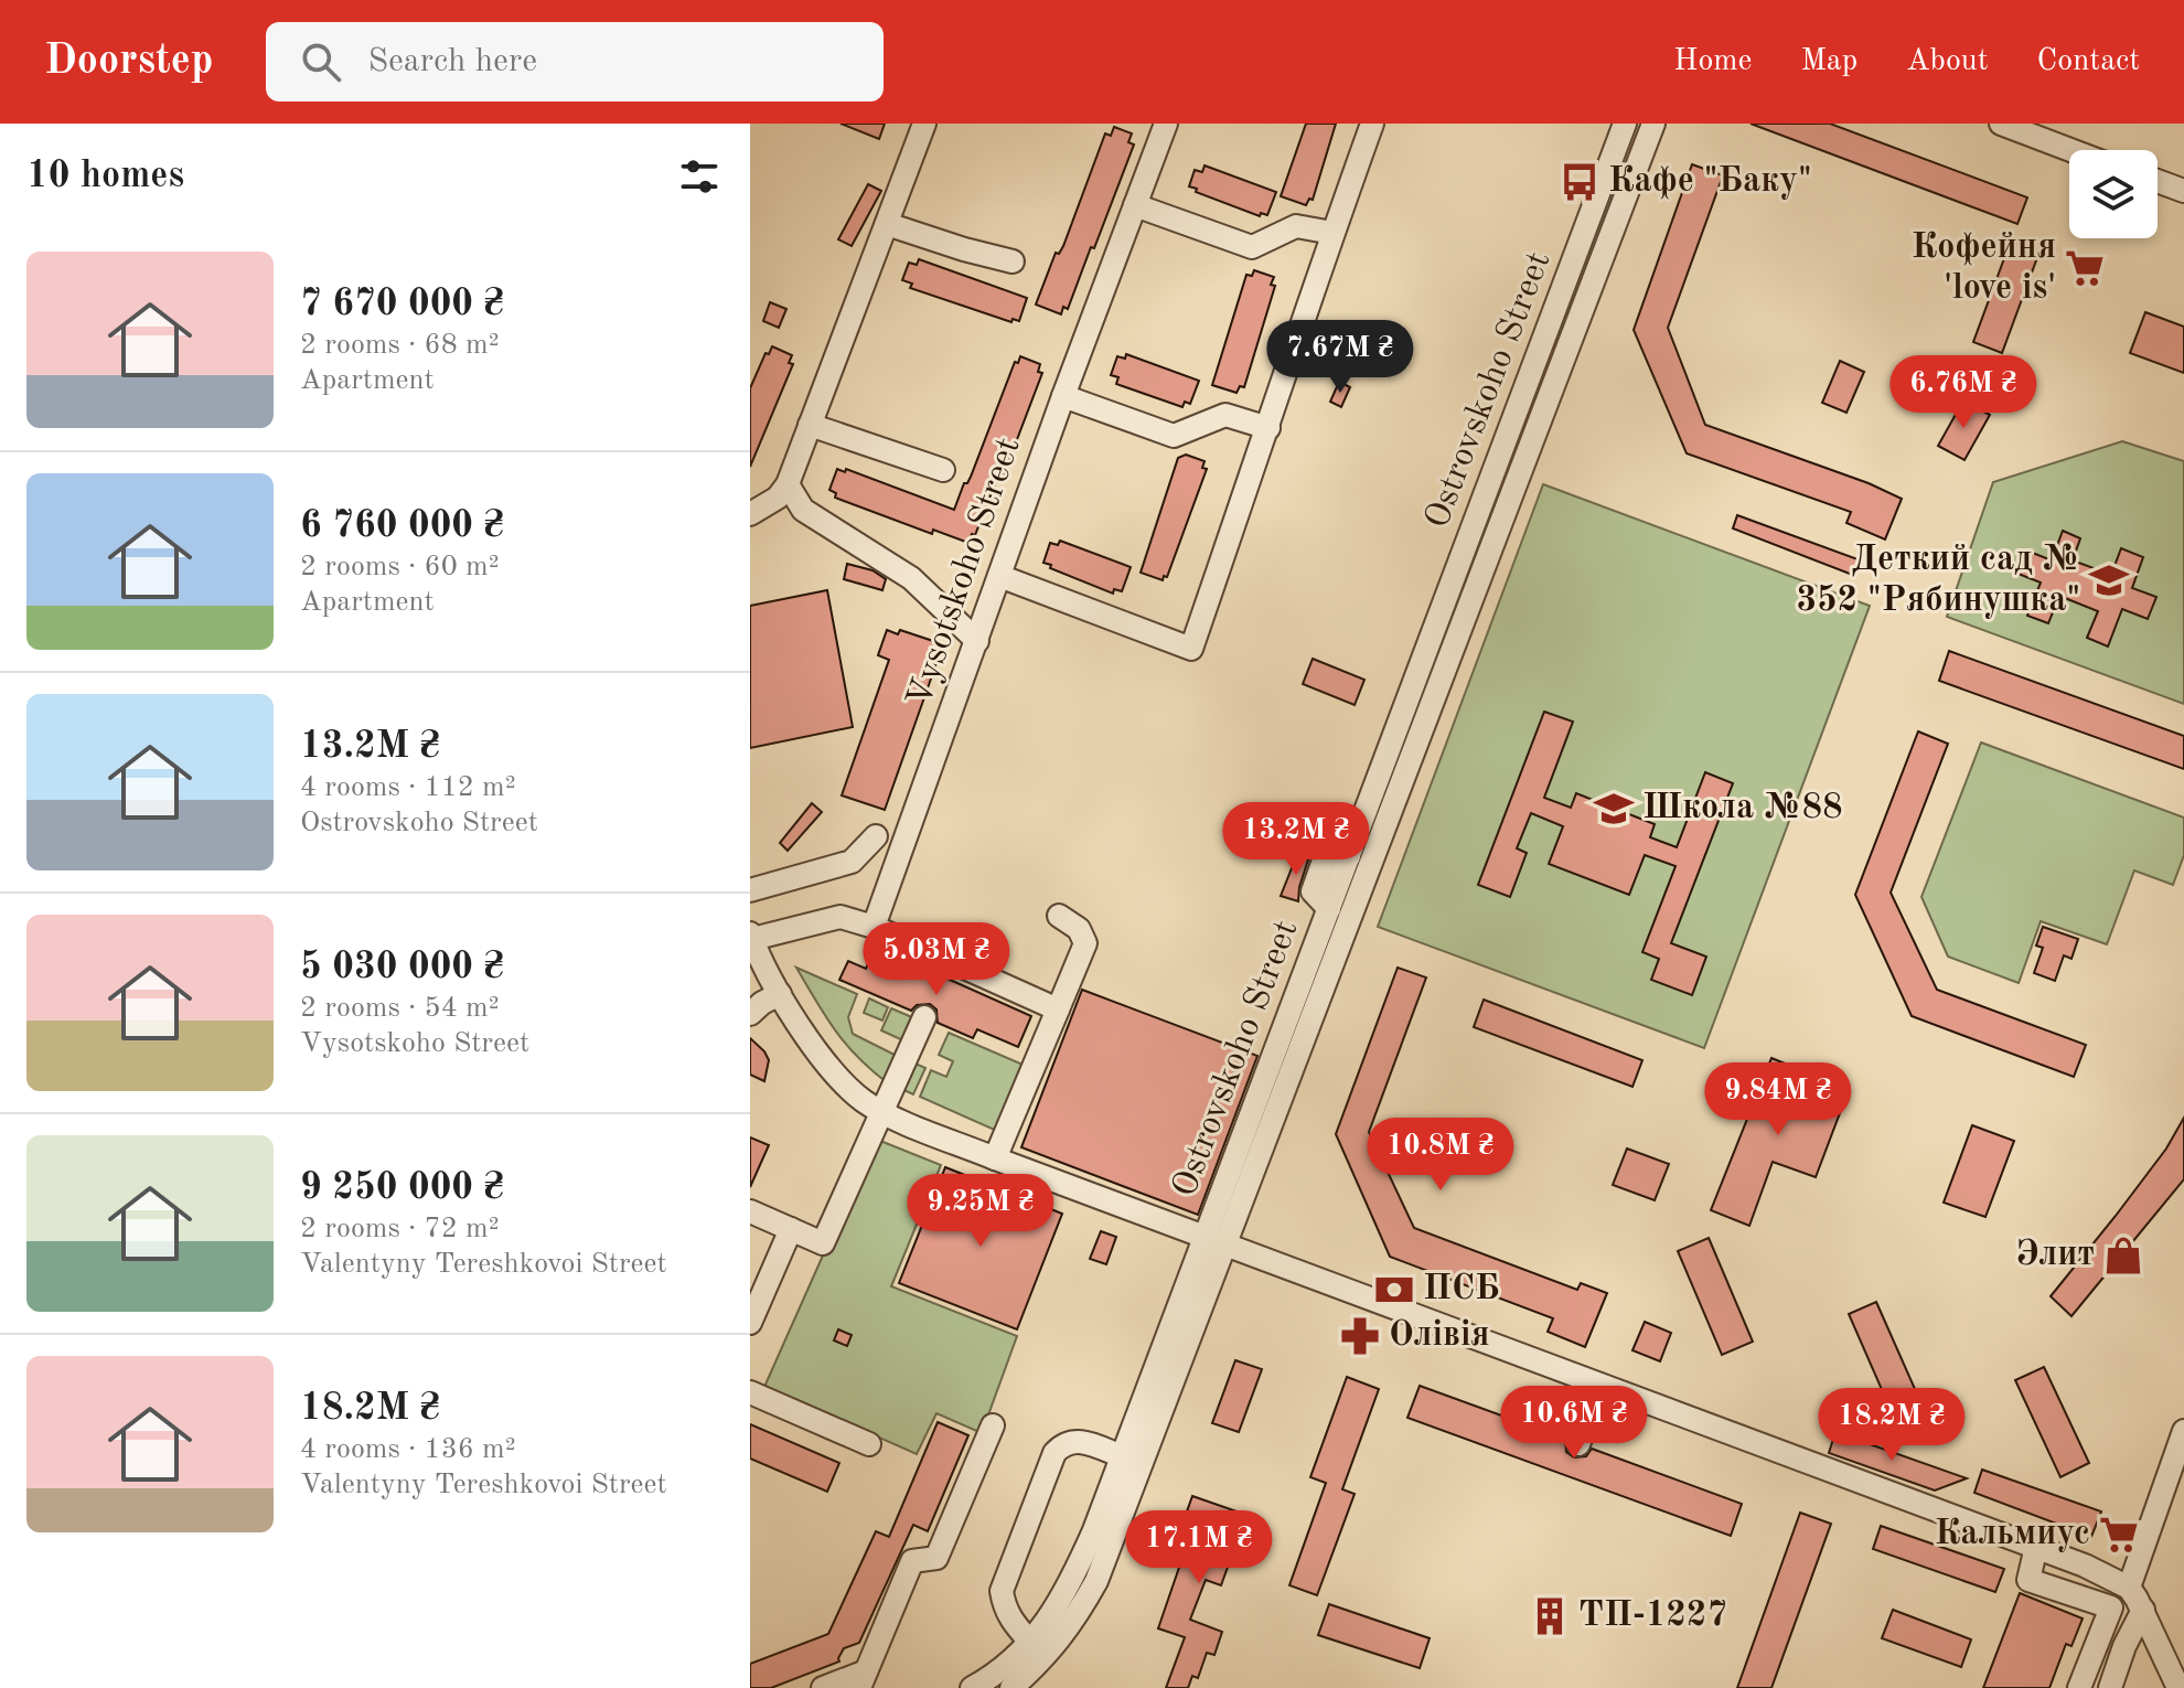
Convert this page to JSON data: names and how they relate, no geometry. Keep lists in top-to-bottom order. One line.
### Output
{"streets":{"street":["Ostrovskoho Street","Vysotskoho Street"]},"places":{"bus stop":["Кафе \"Баку\""],"supermarket":["Кофейня 'love is'","Кальмиус"],"school or university":["Деткий сад № 352 \"Рябинушка\"","Школа №88"],"shop":["Элит"],"bank":["ПСБ"],"pharmacy":["Олівія"],"building":["ТП-1227"]},"page":{"header":"Doorstep","search":"Search here","nav":["Home","Map","About","Contact"],"heading":"10 homes","list":[{"name":"7 670 000 ₴","note":"2 rooms · 68 m² · Apartment"},{"name":"6 760 000 ₴","note":"2 rooms · 60 m² · Apartment"},{"name":"13.2M ₴","note":"4 rooms · 112 m² · Ostrovskoho Street"},{"name":"5 030 000 ₴","note":"2 rooms · 54 m² · Vysotskoho Street"},{"name":"9 250 000 ₴","note":"2 rooms · 72 m² · Valentyny Tereshkovoi Street"},{"name":"18.2M ₴","note":"4 rooms · 136 m² · Valentyny Tereshkovoi Street"}],"price":["7.67M ₴","6.76M ₴","13.2M ₴","5.03M ₴","9.84M ₴","10.8M ₴","9.25M ₴","10.6M ₴","18.2M ₴","17.1M ₴"]}}
